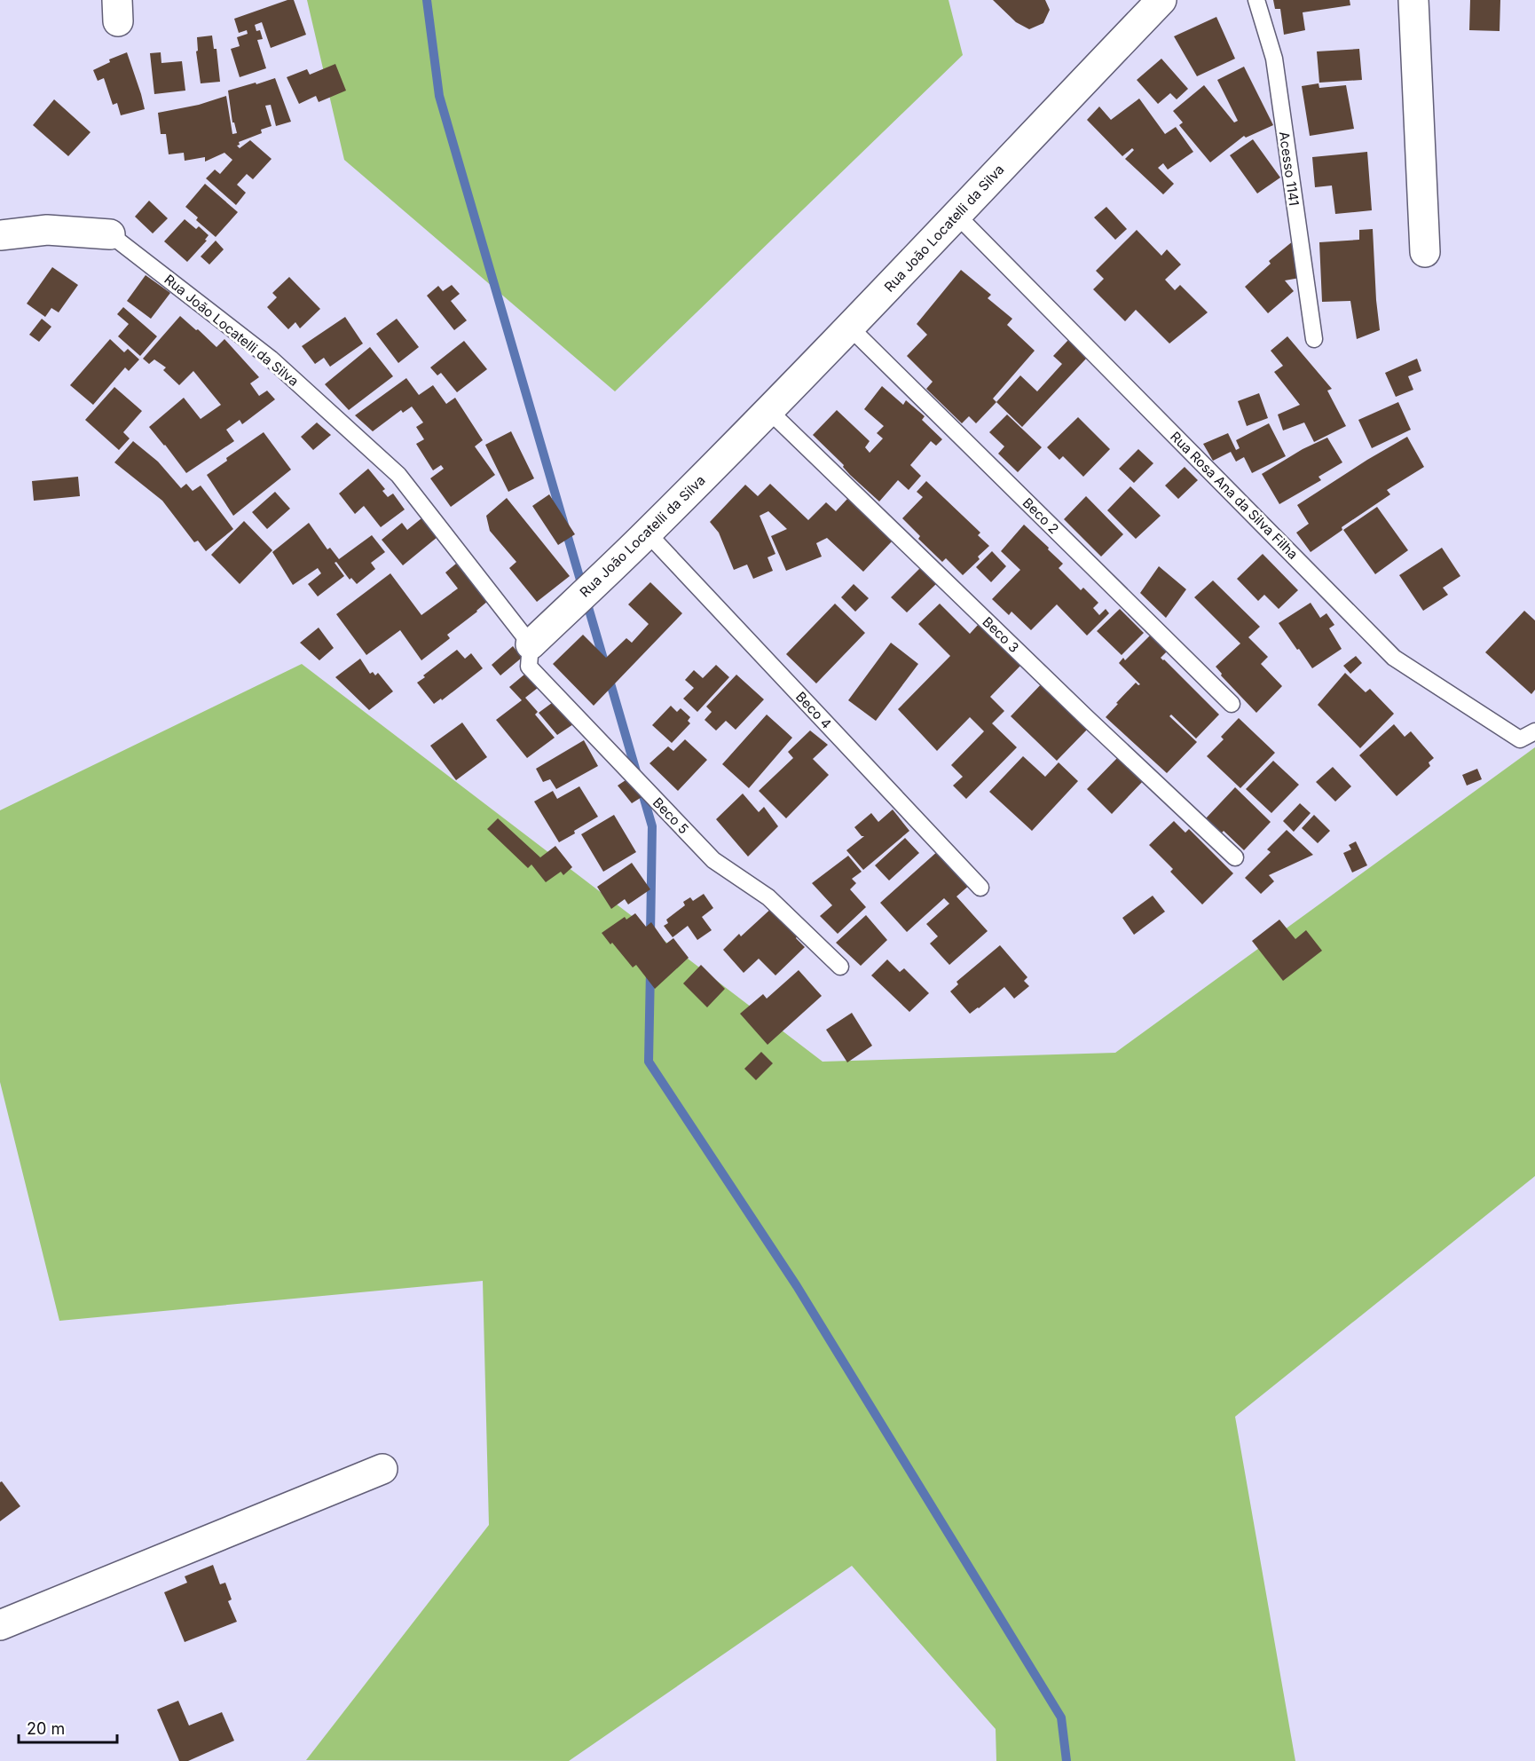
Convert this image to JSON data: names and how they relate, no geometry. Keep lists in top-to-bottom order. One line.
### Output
{"streets":{"street":["Rua João Locatelli da Silva"],"lane":["Acesso 1141","Rua Rosa Ana da Silva Filha","Beco 2","Beco 3","Beco 4","Beco 5"]},"crossings":[["Rua João Locatelli da Silva","Rua Rosa Ana da Silva Filha"],["Rua João Locatelli da Silva","Beco 2"],["Rua João Locatelli da Silva","Beco 3"],["Rua João Locatelli da Silva","Beco 4"],["Rua João Locatelli da Silva","Beco 5"]],"scale_bar":"20 m"}
